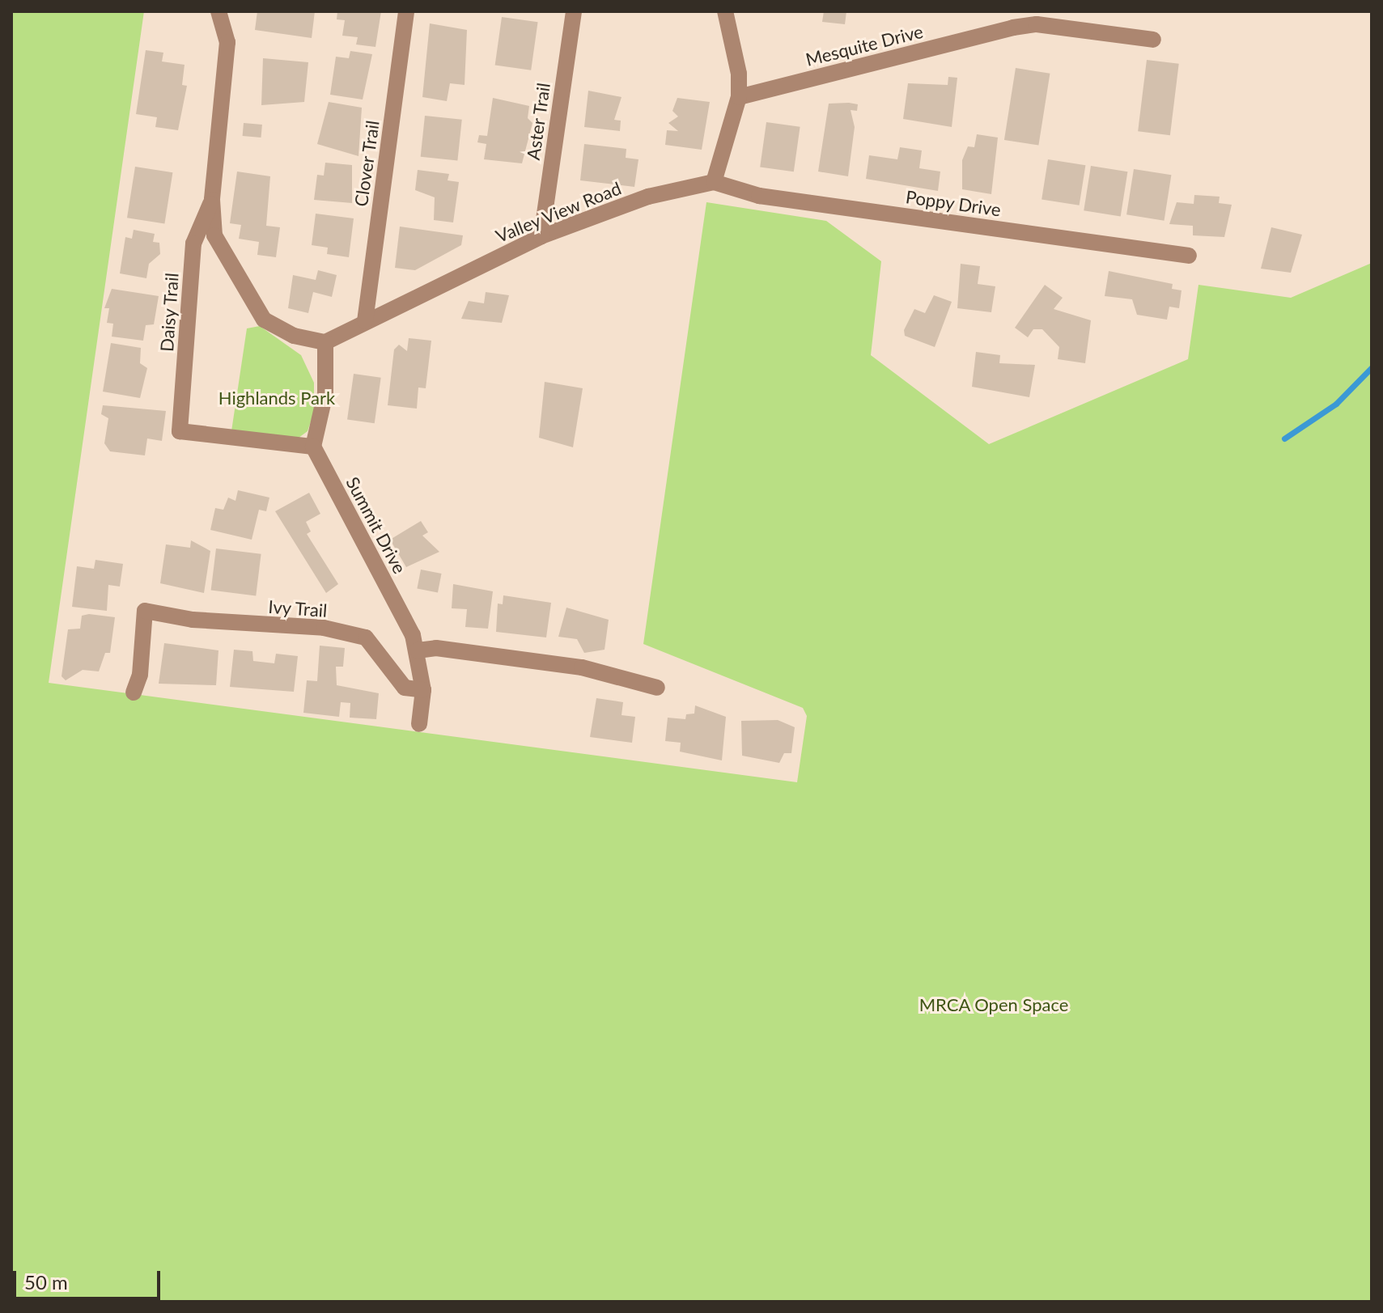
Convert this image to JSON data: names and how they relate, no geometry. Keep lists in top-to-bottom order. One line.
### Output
{"streets":{"street":["Mesquite Drive","Aster Trail","Clover Trail","Poppy Drive","Valley View Road","Daisy Trail","Summit Drive","Ivy Trail"]},"crossings":[["Aster Trail","Valley View Road"],["Clover Trail","Valley View Road"],["Poppy Drive","Valley View Road"],["Daisy Trail","Summit Drive"],["Summit Drive","Ivy Trail"]],"parks":["Highlands Park","MRCA Open Space"],"scale_bar":"50 m"}
